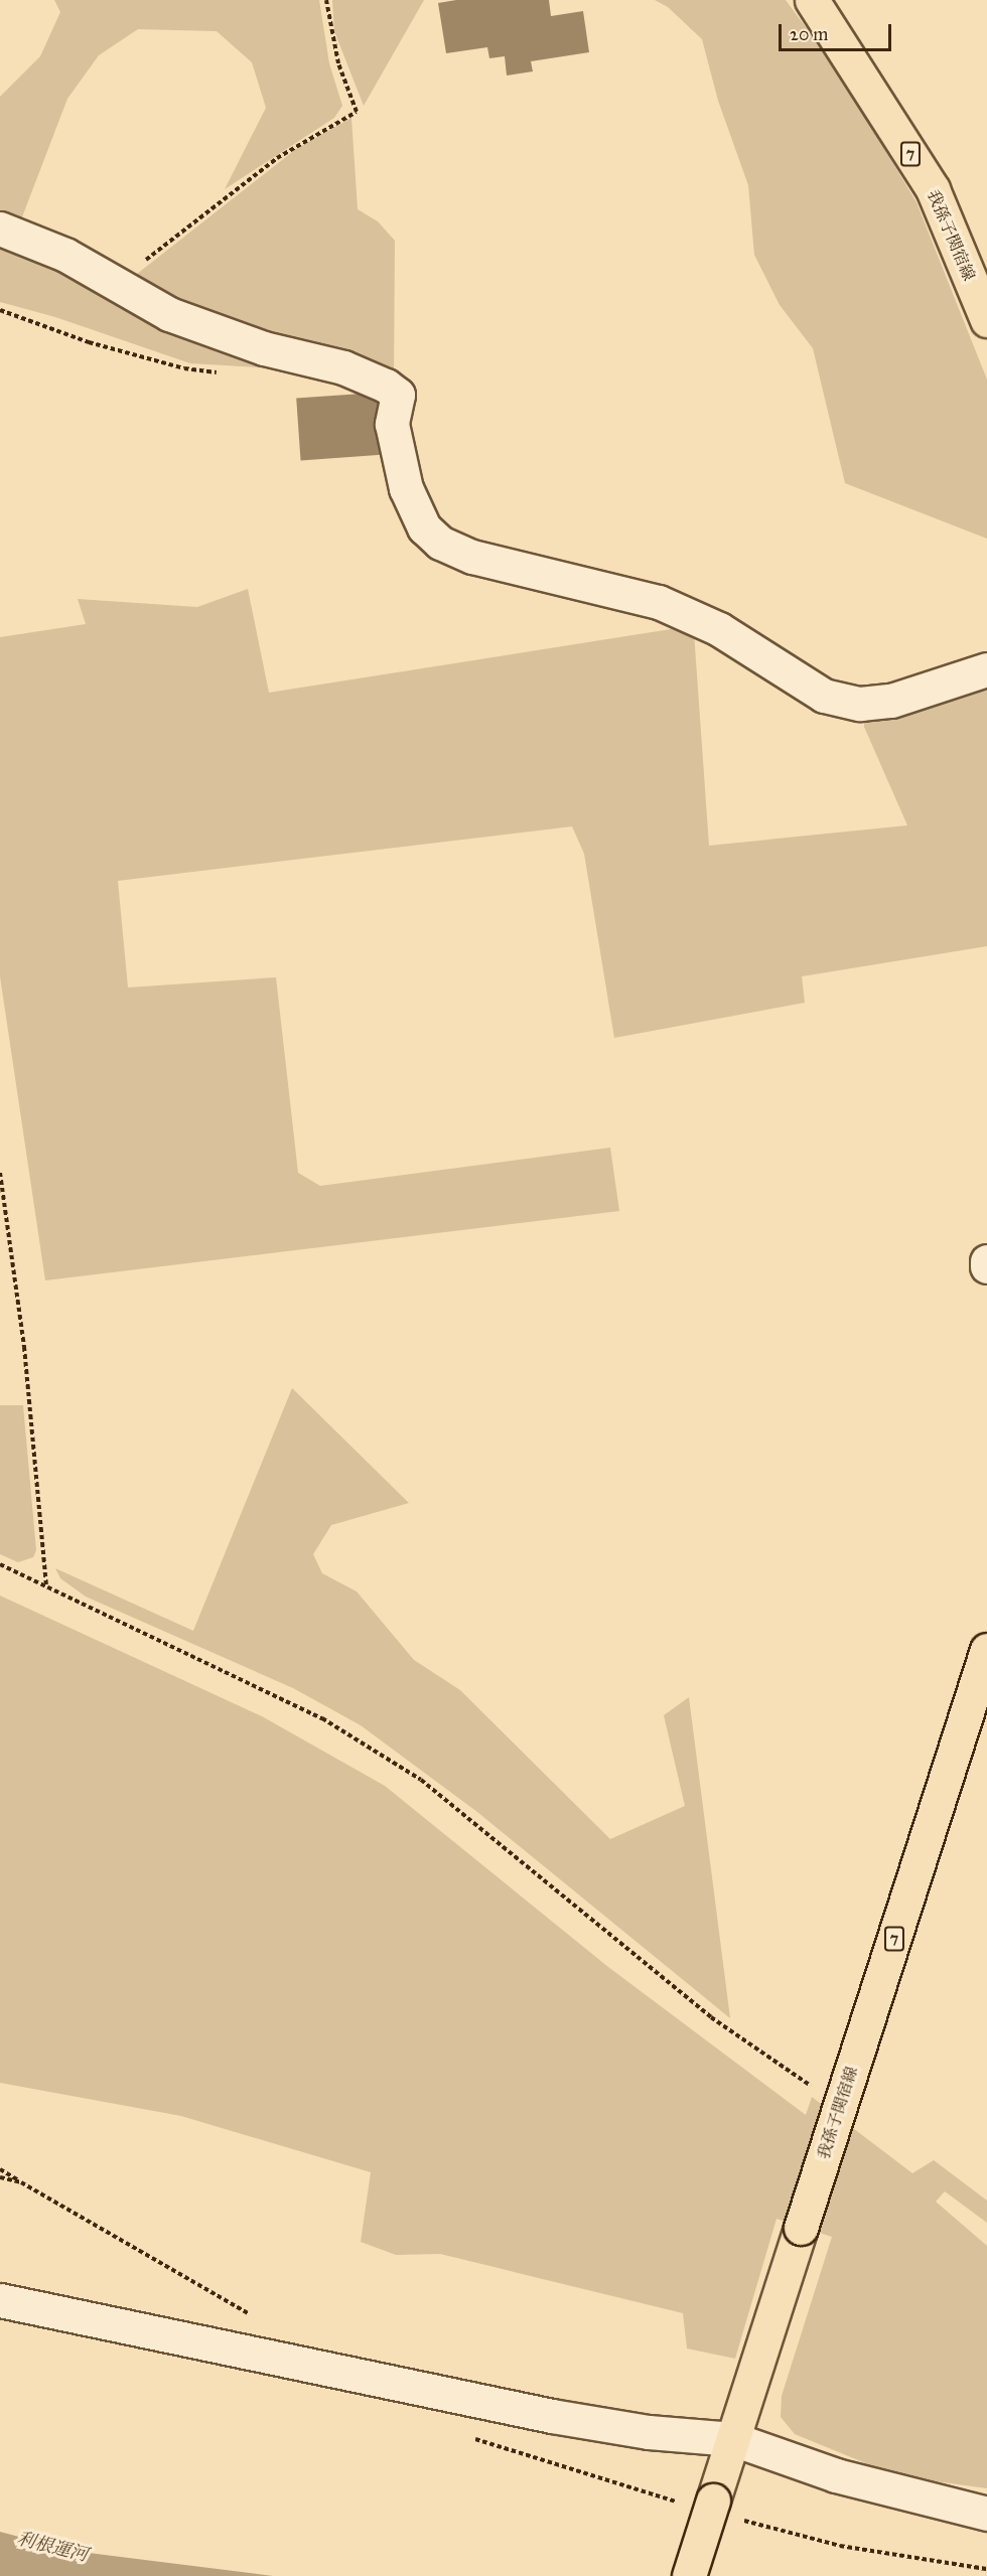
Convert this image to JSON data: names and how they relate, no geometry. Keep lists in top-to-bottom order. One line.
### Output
{"streets":{"main road":["7","我孫子関宿線"]},"water":["利根運河"],"scale_bar":"20 m"}
